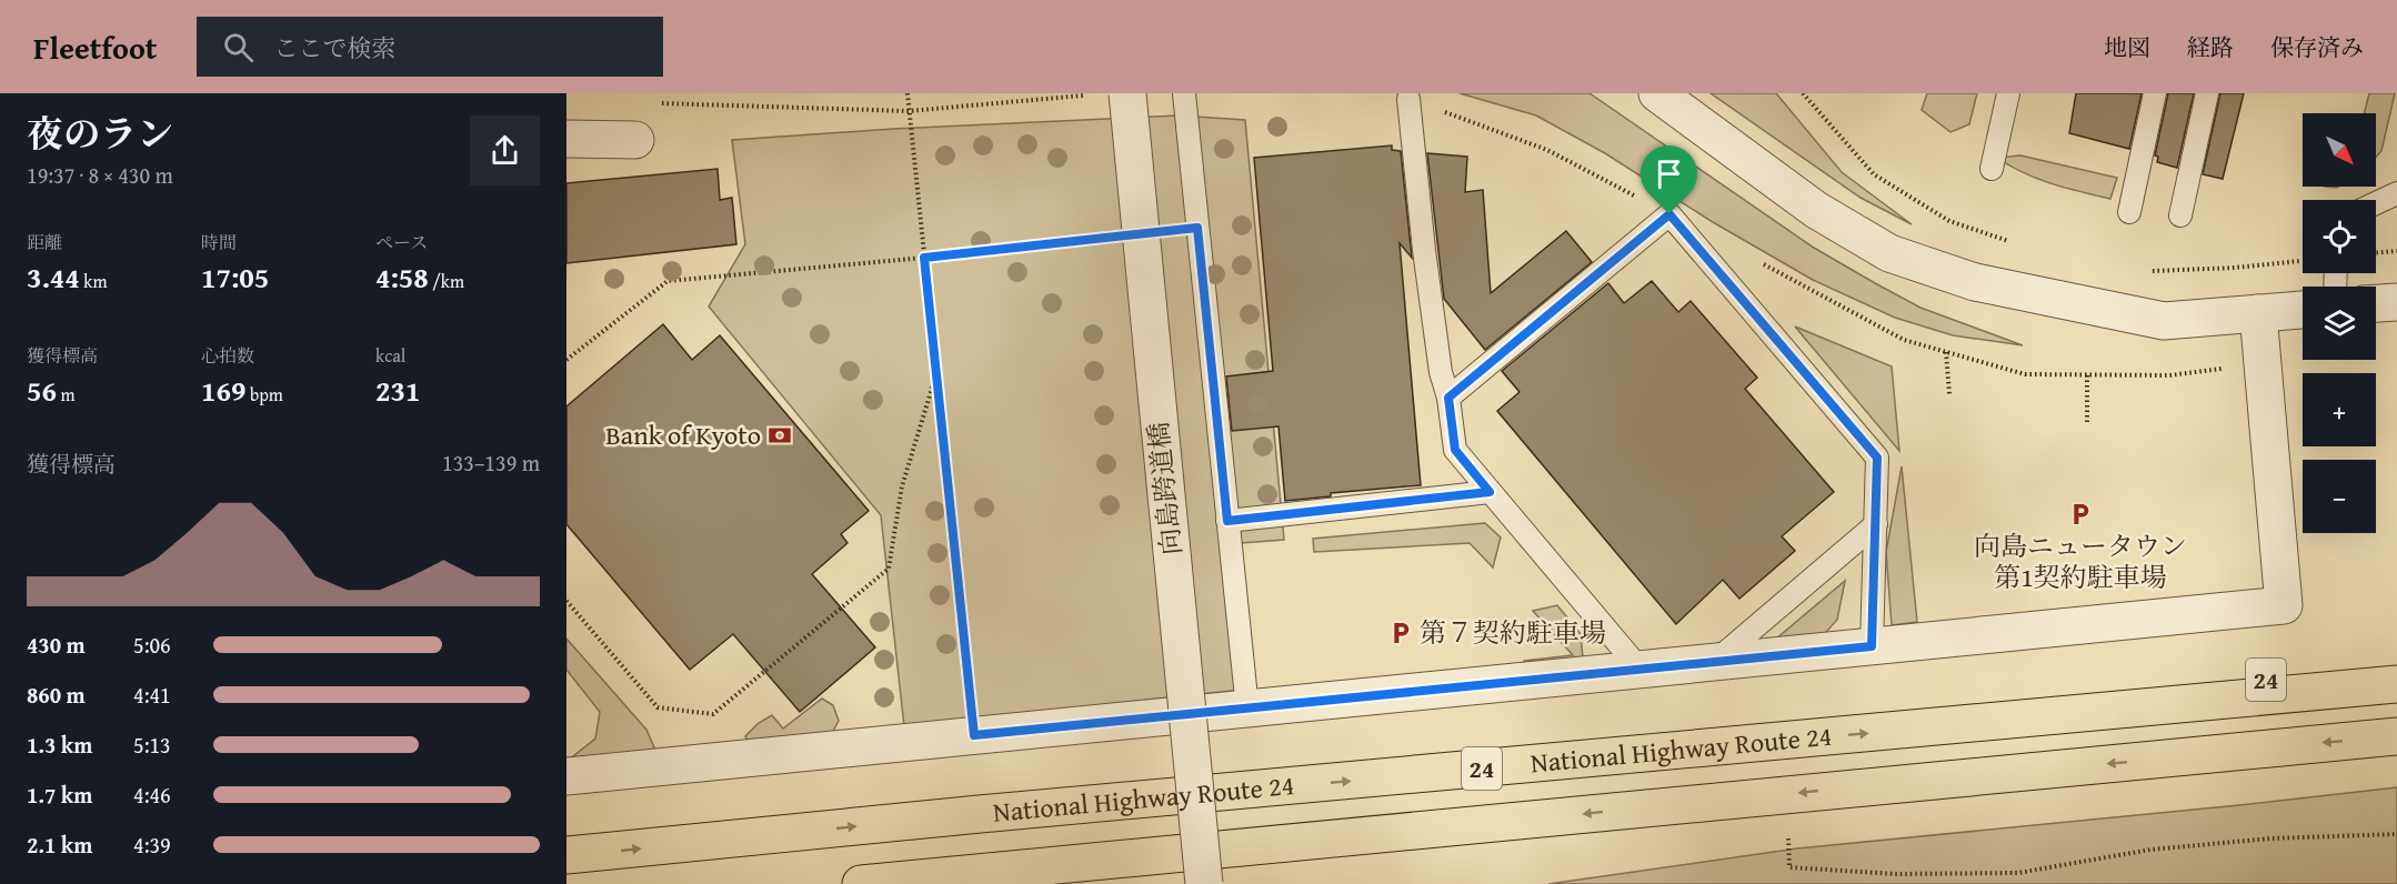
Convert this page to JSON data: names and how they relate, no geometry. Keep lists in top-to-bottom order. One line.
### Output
{"streets":{"highway":["24","National Highway Route 24"],"street":["向島跨道橋"]},"crossings":[["24","National Highway Route 24"]],"places":{"bank":["Bank of Kyoto"],"parking":["向島ニュータウン 第1契約駐車場","第７契約駐車場"]},"north":"bottom right","page":{"header":"Fleetfoot","search":"ここで検索","nav":["地図","経路","保存済み"],"heading":["夜のラン","19:37 · 8 × 430 m"],"map_buttons":["+","−"],"stats":[["距離","3.44 km"],["時間","17:05"],["ペース","4:58 /km"],["獲得標高","56 m"],["心拍数","169 bpm"],["kcal","231"]],"chart":["獲得標高","133–139 m"],"list":[{"name":"430 m","note":"5:06"},{"name":"860 m","note":"4:41"},{"name":"1.3 km","note":"5:13"},{"name":"1.7 km","note":"4:46"},{"name":"2.1 km","note":"4:39"}]}}
